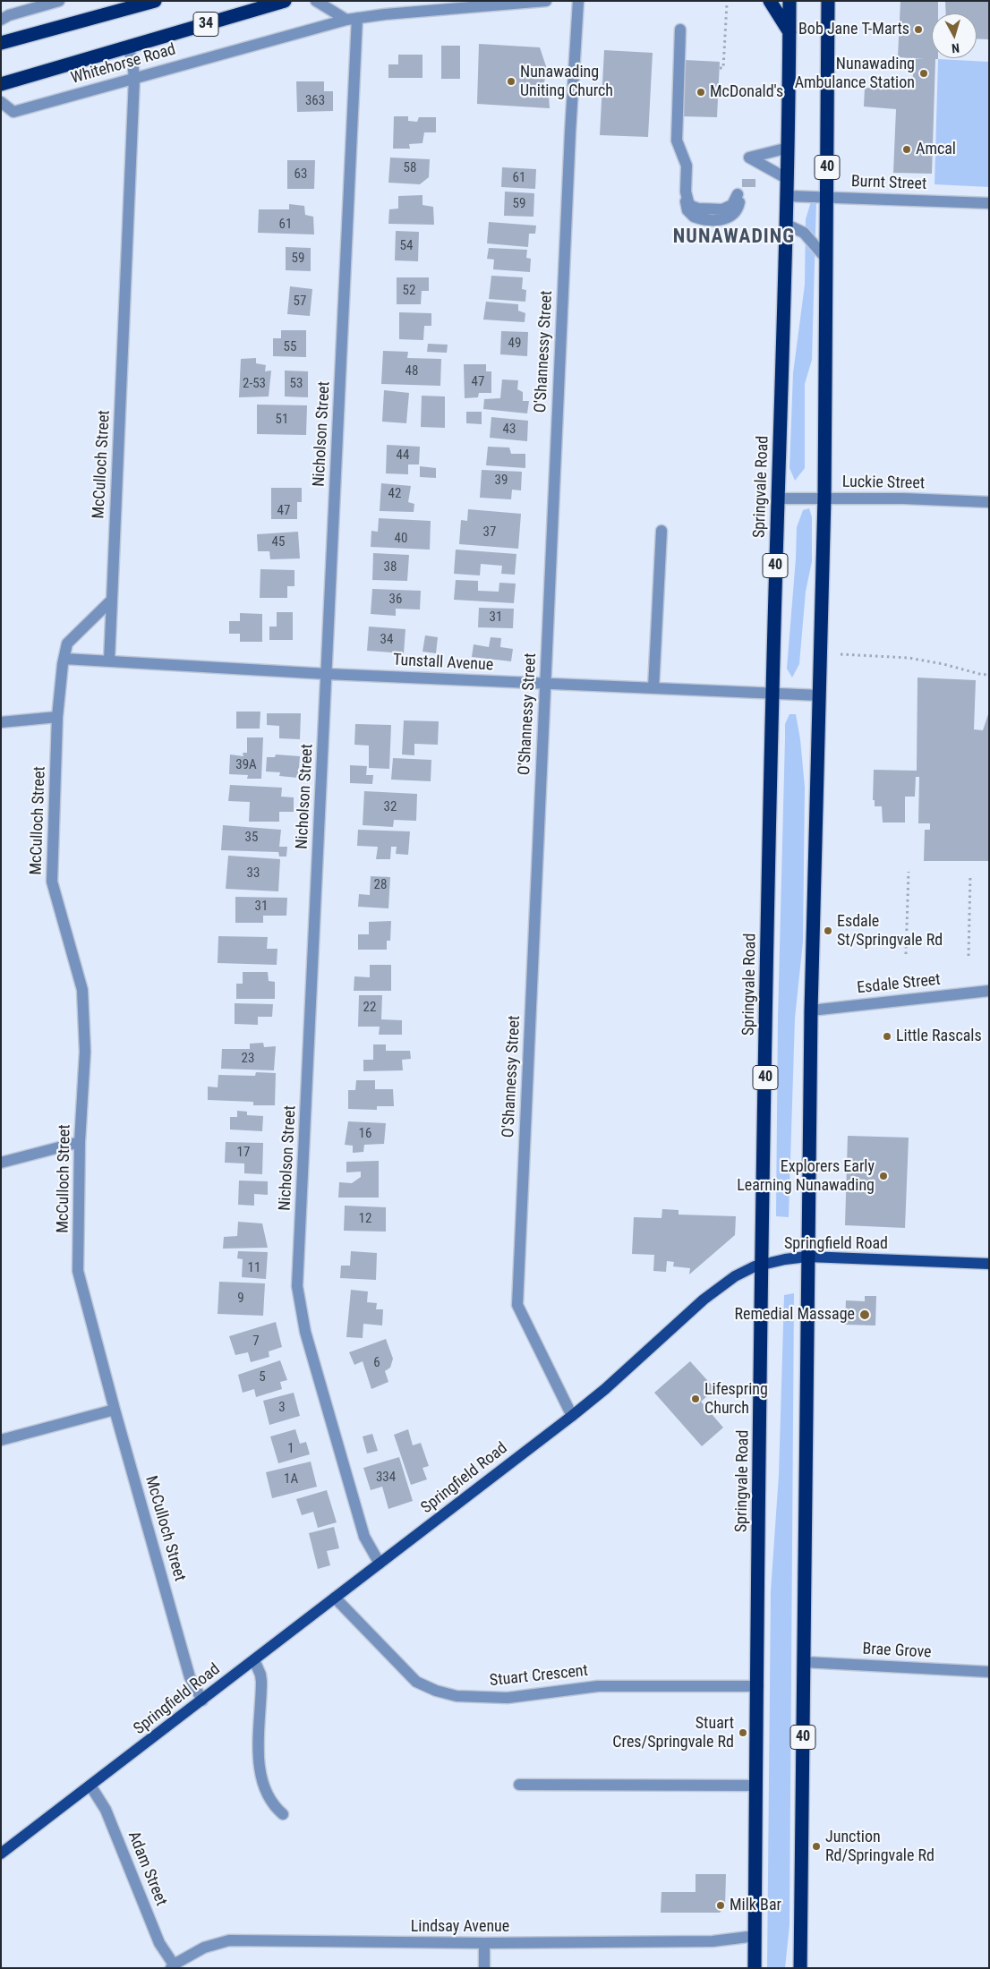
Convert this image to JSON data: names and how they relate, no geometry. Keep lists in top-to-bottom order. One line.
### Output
{"streets":{"highway":["34","Whitehorse Road","40","Springvale Road"],"main road":["Springfield Road"],"street":["Burnt Street","O'Shannessy Street","Nicholson Street","McCulloch Street","Luckie Street","Tunstall Avenue","Esdale Street","Brae Grove","Stuart Crescent","Adam Street","Lindsay Avenue"]},"crossings":[["Whitehorse Road","Nicholson Street"],["Whitehorse Road","McCulloch Street"],["40","Burnt Street"],["40","Luckie Street"],["40","Tunstall Avenue"],["40","Esdale Street"],["40","Springfield Road"],["40","Brae Grove"],["Burnt Street","Springvale Road"],["O'Shannessy Street","Tunstall Avenue"],["O'Shannessy Street","Springfield Road"],["Nicholson Street","Tunstall Avenue"],["Nicholson Street","Springfield Road"],["McCulloch Street","Tunstall Avenue"],["McCulloch Street","Springfield Road"],["Luckie Street","Springvale Road"],["Springvale Road","Tunstall Avenue"],["Springvale Road","Springfield Road"],["Springvale Road","Stuart Crescent"],["Springvale Road","Lindsay Avenue"],["Springfield Road","Stuart Crescent"],["Springfield Road","Adam Street"],["Adam Street","Lindsay Avenue"]],"districts":["NUNAWADING"],"places":["Bob Jane T-Marts","Nunawading Ambulance Station","Nunawading Uniting Church","McDonald's","Amcal","Esdale St/Springvale Rd","Little Rascals","Explorers Early Learning Nunawading","Remedial Massage","Lifespring Church","Stuart Cres/Springvale Rd","Junction Rd/Springvale Rd","Milk Bar"],"house_numbers":["363","58","63","61","59","61","54","59","52","57","49","55","48","47","2-53","53","51","43","44","39","42","47","37","40","45","38","36","31","34","39A","32","35","33","28","31","22","23","16","17","12","11","9","7","6","5","3","1","334","1A"],"north":"bottom"}
